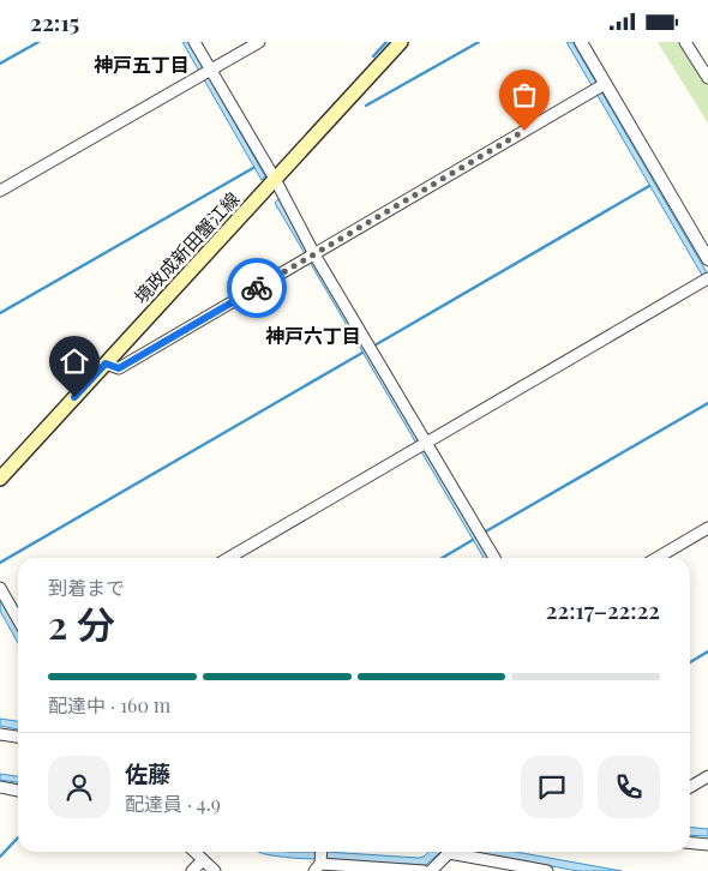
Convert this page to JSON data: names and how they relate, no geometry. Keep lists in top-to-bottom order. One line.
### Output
{"streets":{"main road":["境政成新田蟹江線"]},"districts":["神戸五丁目","神戸六丁目"],"page":{"status":"22:15","heading":["2 分","到着まで","22:17–22:22"],"panel":["佐藤","配達員 · 4.9"],"bar":"配達中 · 160 m"}}
